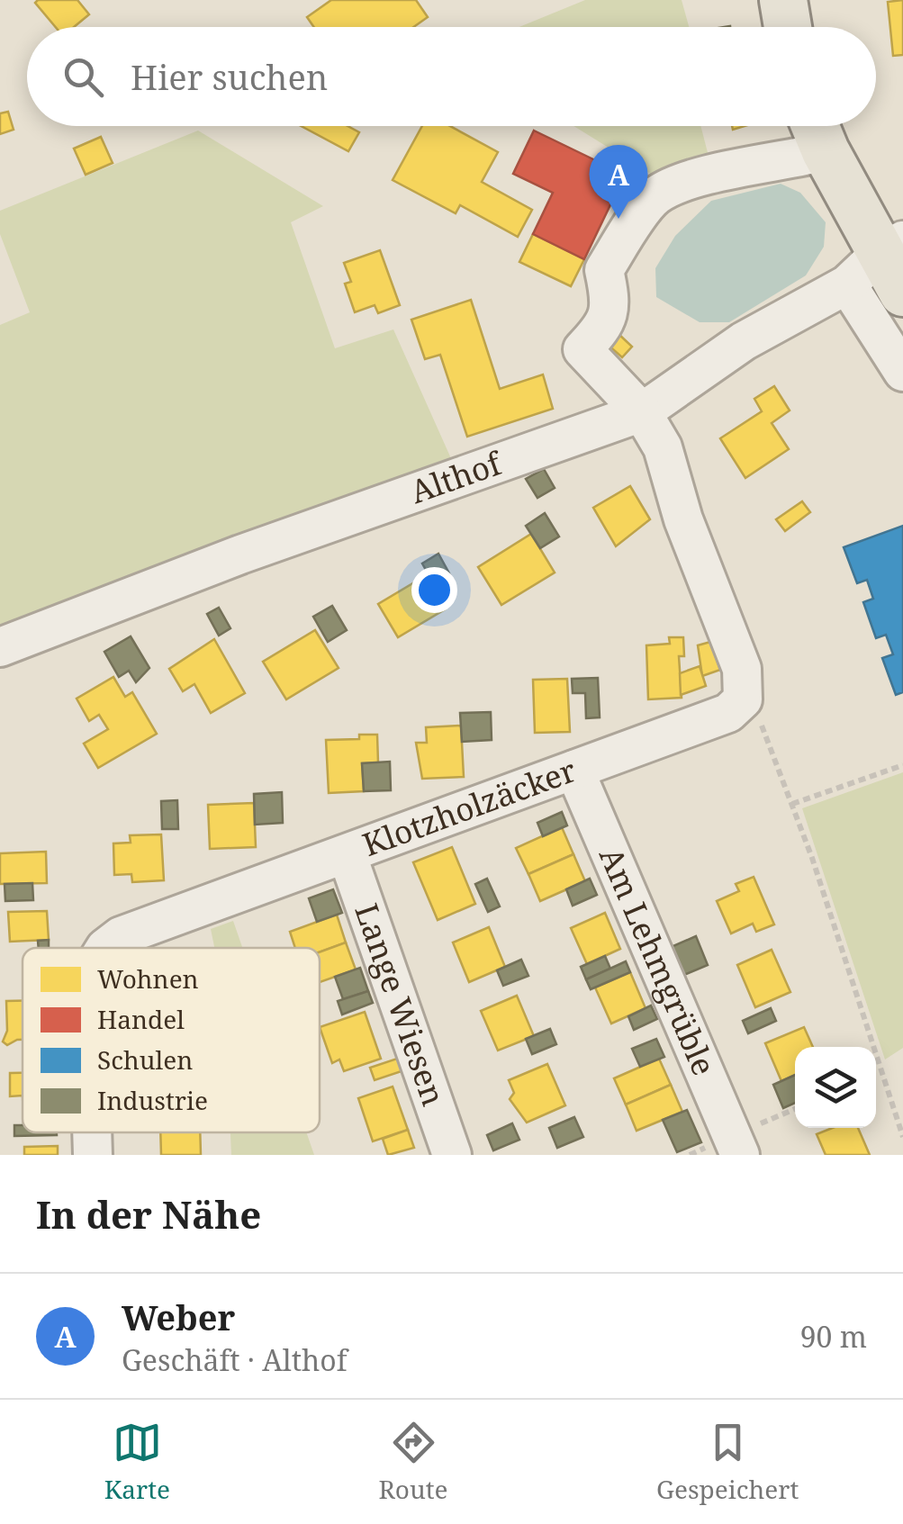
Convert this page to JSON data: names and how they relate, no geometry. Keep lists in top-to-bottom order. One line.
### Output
{"streets":{"street":["Althof","Klotzholzäcker","Am Lehmgrüble","Lange Wiesen"]},"crossings":[["Klotzholzäcker","Am Lehmgrüble"],["Klotzholzäcker","Lange Wiesen"]],"legend":["Wohnen","Handel","Schulen","Industrie"],"page":{"search":"Hier suchen","pins":"A","heading":"In der Nähe","list":[{"mark":"A","name":"Weber","note":"Geschäft · Althof","value":"90 m"}],"nav":["Karte","Route","Gespeichert"]}}
